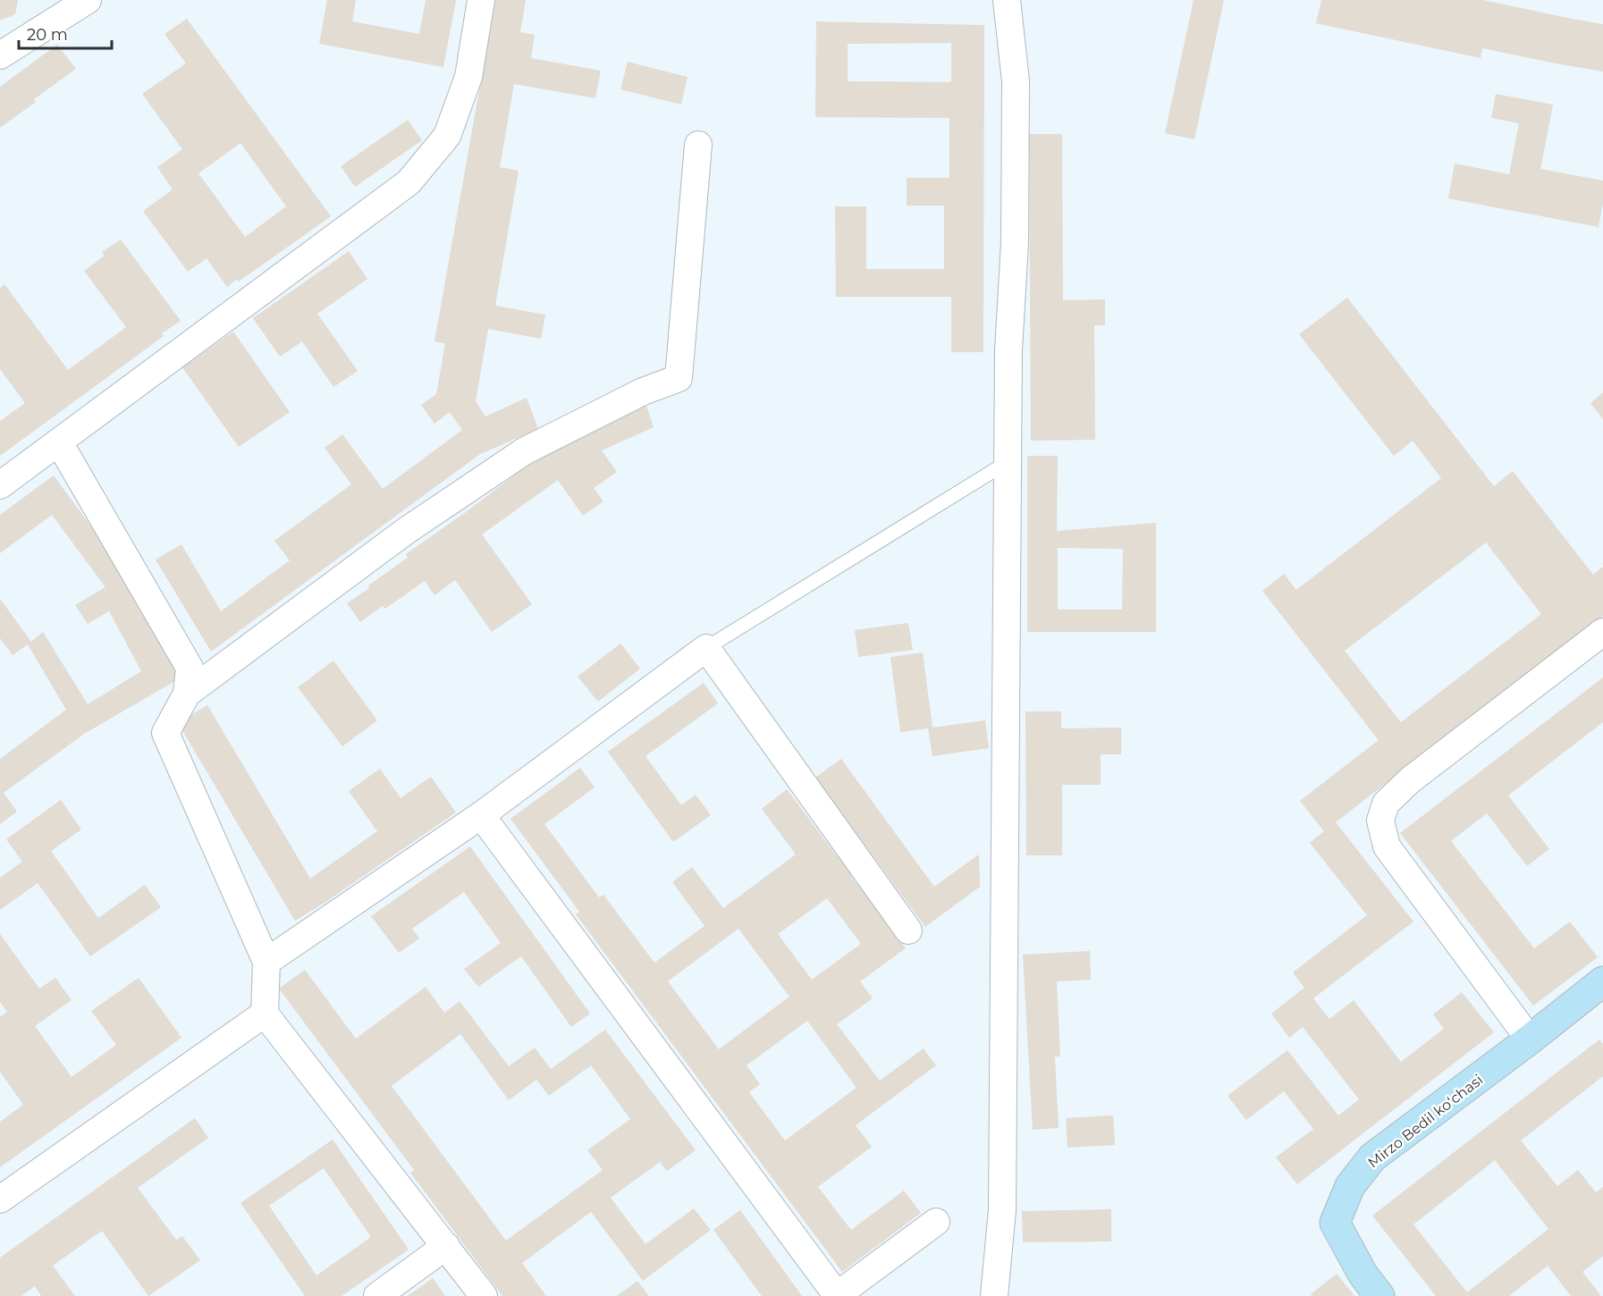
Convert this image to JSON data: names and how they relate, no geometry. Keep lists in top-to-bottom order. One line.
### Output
{"streets":{"street":["Mirzo Bedil koʻchasi"]},"scale_bar":"20 m"}
